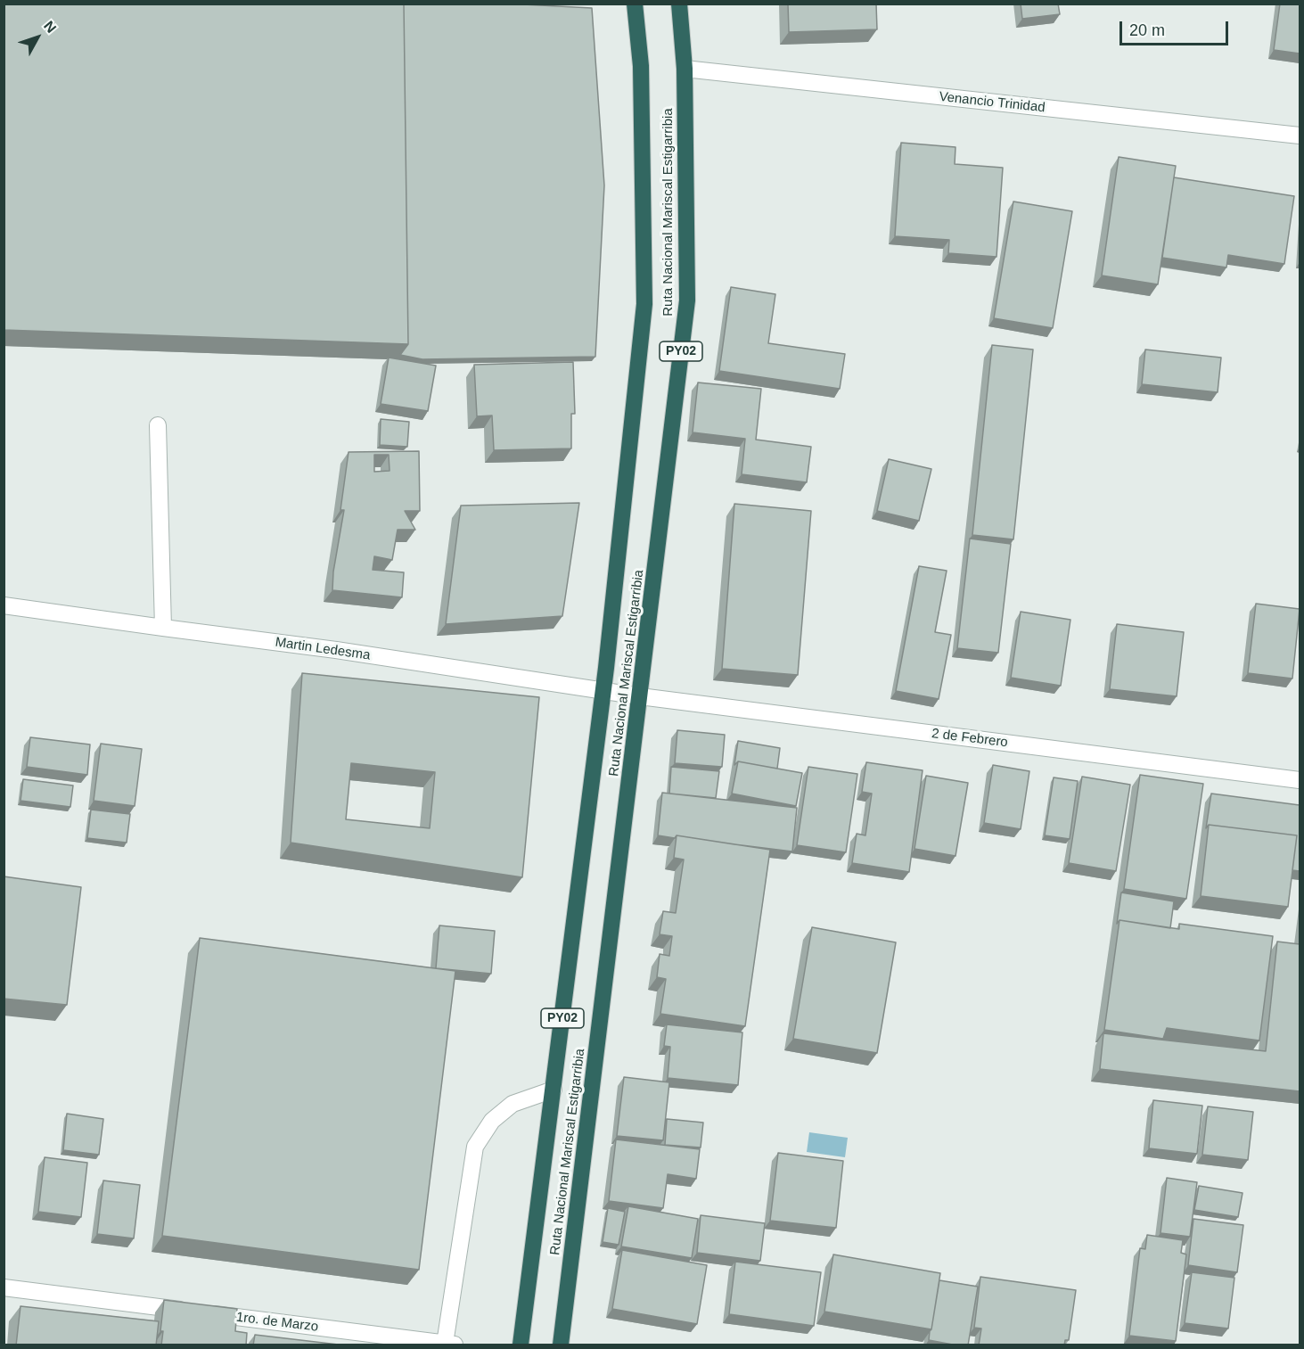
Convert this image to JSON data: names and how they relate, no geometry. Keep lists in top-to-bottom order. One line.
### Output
{"streets":{"highway":["Ruta Nacional Mariscal Estigarribia","PY02"],"street":["Venancio Trinidad","Martin Ledesma","2 de Febrero","1ro. de Marzo"]},"crossings":[["Venancio Trinidad","Ruta Nacional Mariscal Estigarribia"],["Ruta Nacional Mariscal Estigarribia","Martin Ledesma"],["Ruta Nacional Mariscal Estigarribia","2 de Febrero"],["Martin Ledesma","2 de Febrero"]],"scale_bar":"20 m","north":"top right"}
